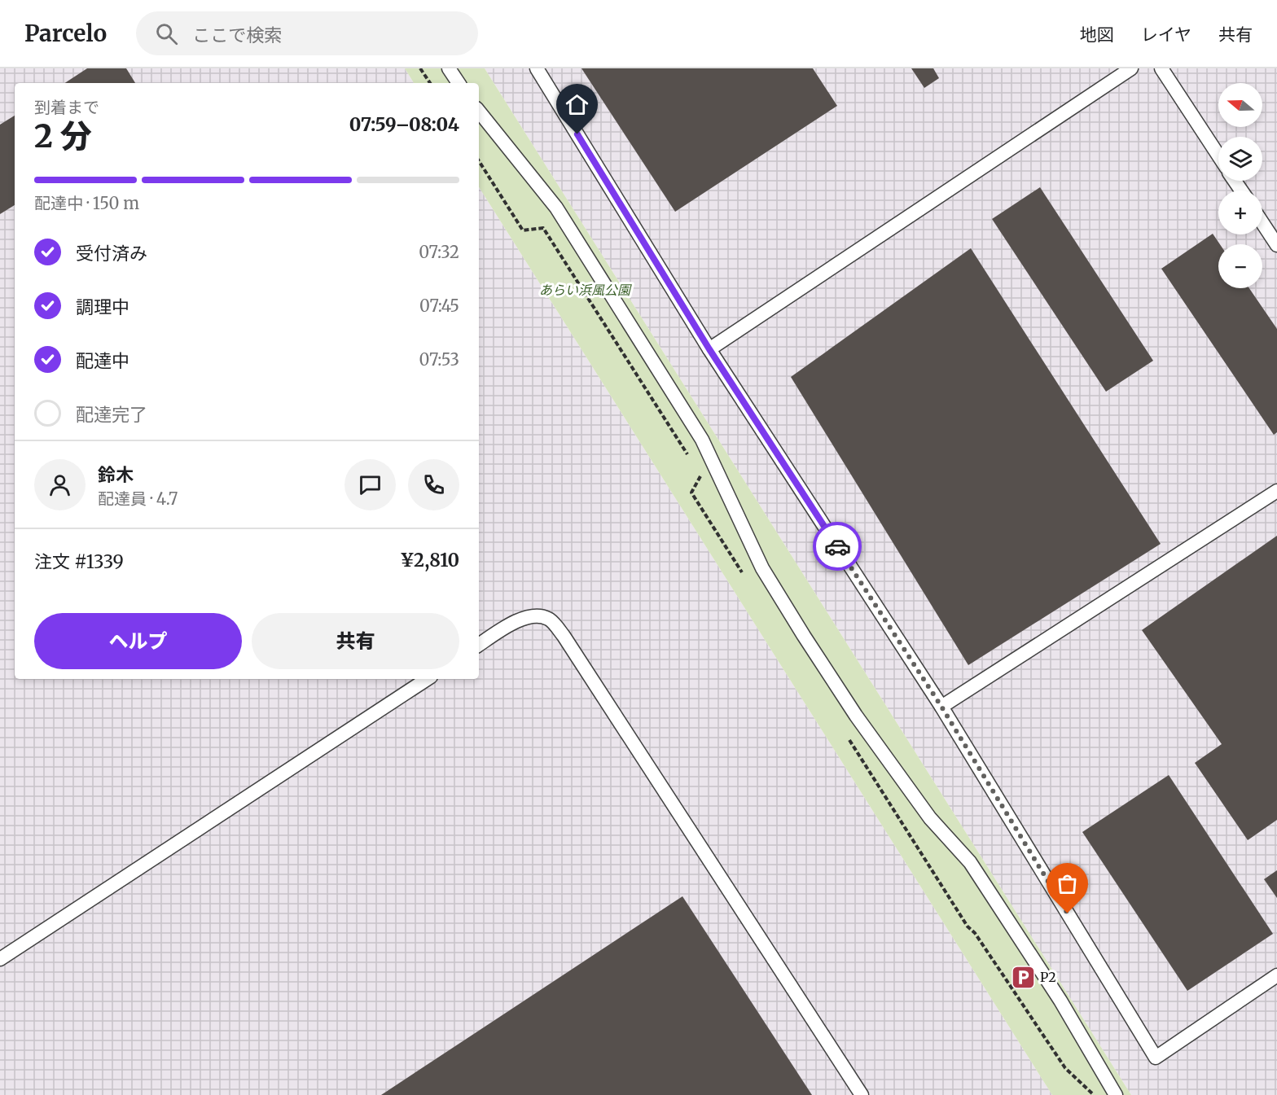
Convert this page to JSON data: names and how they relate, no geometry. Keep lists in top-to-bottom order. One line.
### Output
{"parks":["あらい浜風公園"],"places":{"parking":["P2"]},"north":"left","page":{"header":"Parcelo","search":"ここで検索","nav":["地図","レイヤ","共有"],"map_buttons":["+","−"],"heading":["2 分","到着まで","07:59–08:04"],"panel":["鈴木","配達員 · 4.7","注文 #1339","¥2,810"],"bar":"配達中 · 150 m","list":[["受付済み","07:32"],["調理中","07:45"],["配達中","07:53"],"配達完了"],"buttons":["ヘルプ","共有"]}}
